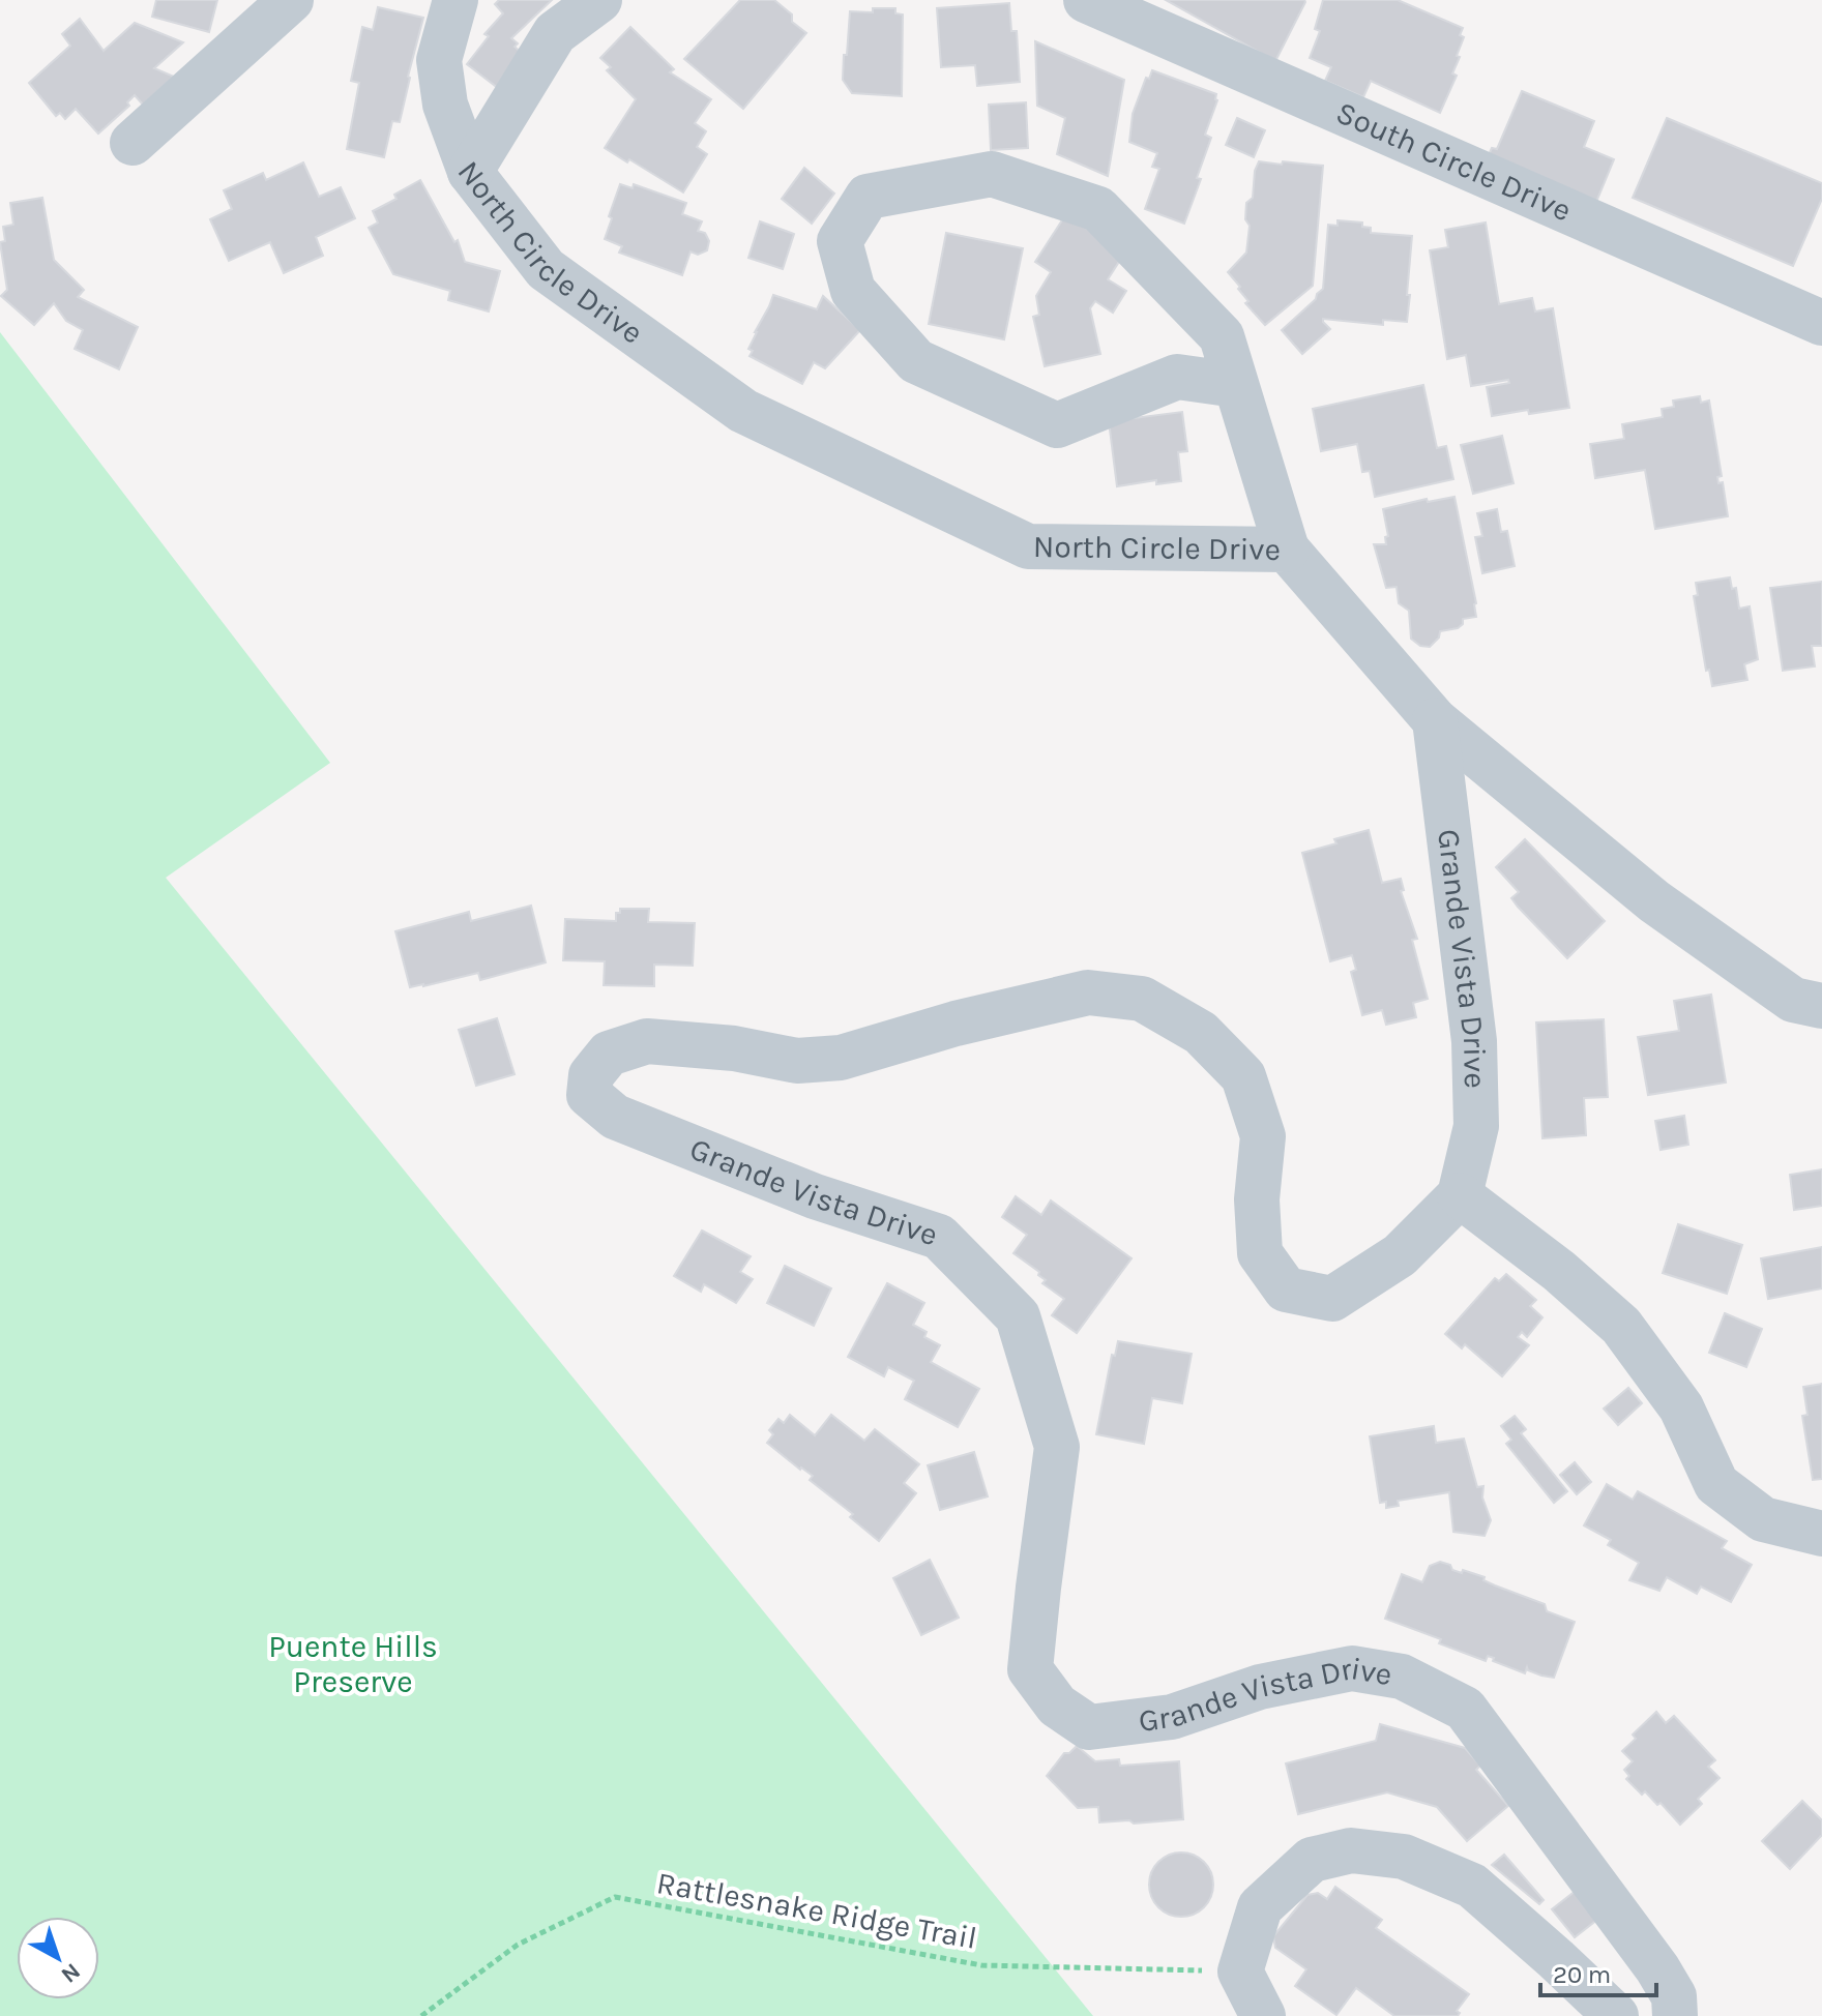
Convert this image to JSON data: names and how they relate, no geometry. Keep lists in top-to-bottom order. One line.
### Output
{"streets":{"street":["South Circle Drive","North Circle Drive","Grande Vista Drive"],"path":["Rattlesnake Ridge Trail"]},"crossings":[["North Circle Drive","Grande Vista Drive"]],"parks":["Puente Hills Preserve"],"scale_bar":"20 m","north":"bottom right"}
